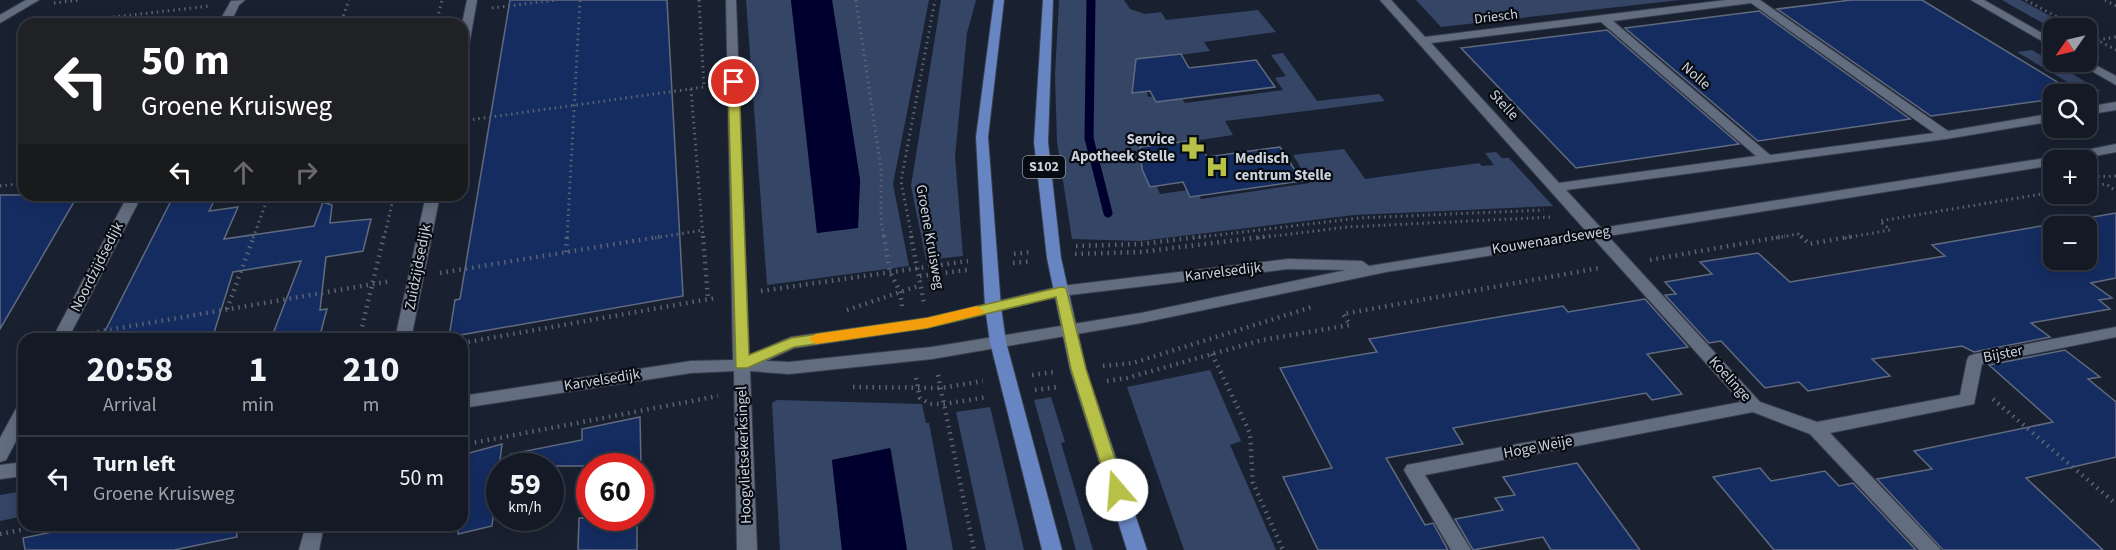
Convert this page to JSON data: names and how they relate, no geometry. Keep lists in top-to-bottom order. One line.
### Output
{"streets":{"main road":["S102"],"street":["Driesch","Nolle","Stelle","Kouwenaardseweg","Noordzijdsedijk","Zuidzijdsedijk","Karvelsedijk","Bijster","Koelinge","Hoge Weije","Hoogvlietsekerksingel"],"path":["Groene Kruisweg"]},"crossings":[["Driesch","Nolle"],["Driesch","Stelle"],["Stelle","Kouwenaardseweg"],["Stelle","Koelinge"],["S102","Kouwenaardseweg"],["S102","Karvelsedijk"],["Groene Kruisweg","Karvelsedijk"],["Kouwenaardseweg","Karvelsedijk"],["Kouwenaardseweg","Koelinge"],["Karvelsedijk","Hoogvlietsekerksingel"],["Bijster","Koelinge"],["Koelinge","Hoge Weije"]],"places":{"pharmacy":["Service Apotheek Stelle"],"hospital":["Medisch centrum Stelle"]},"north":"bottom left","page":{"map_buttons":["+","−"],"turn":["50 m","Groene Kruisweg"],"eta":["20:58","Arrival","1","min","210","m"],"list":[{"name":"Turn left","note":"Groene Kruisweg","value":"50 m"}],"speed":"59 km/h","limit":"60"}}
